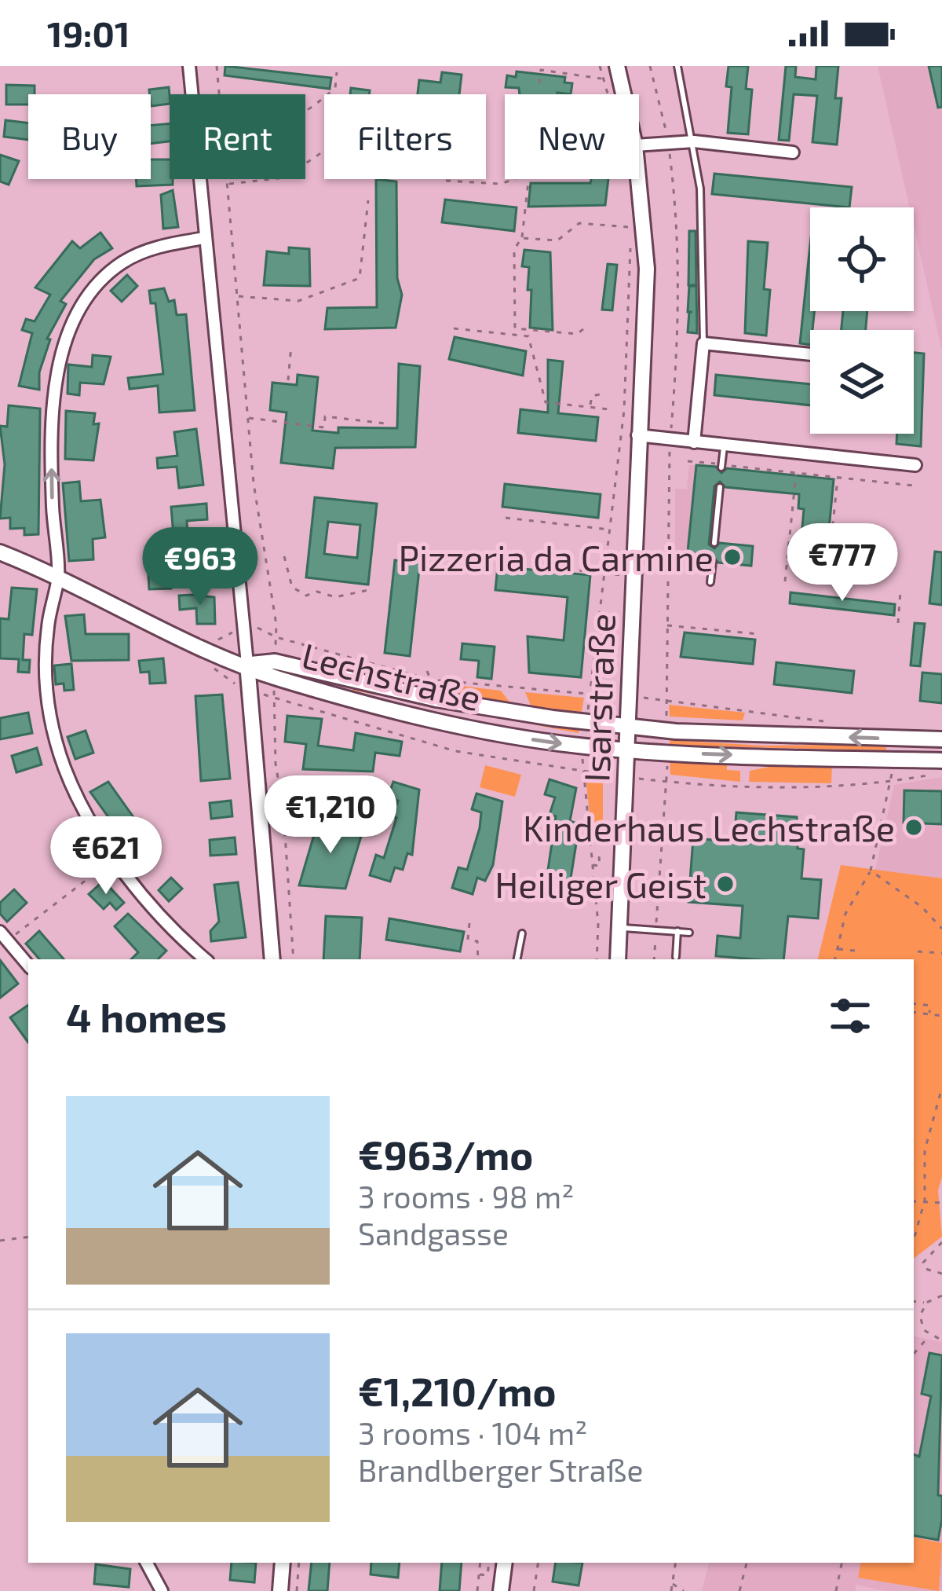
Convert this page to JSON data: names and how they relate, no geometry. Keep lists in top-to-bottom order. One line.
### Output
{"streets":{"street":["Lechstraße","Isarstraße"]},"crossings":[["Lechstraße","Isarstraße"]],"places":["Pizzeria da Carmine","Kinderhaus Lechstraße","Heiliger Geist"],"page":{"status":"19:01","chip":["Buy","Rent","Filters","New"],"price":["€777","€963","€1,210","€621"],"heading":"4 homes","list":[{"name":"€963/mo","note":"3 rooms · 98 m² · Sandgasse"},{"name":"€1,210/mo","note":"3 rooms · 104 m² · Brandlberger Straße"}]}}
